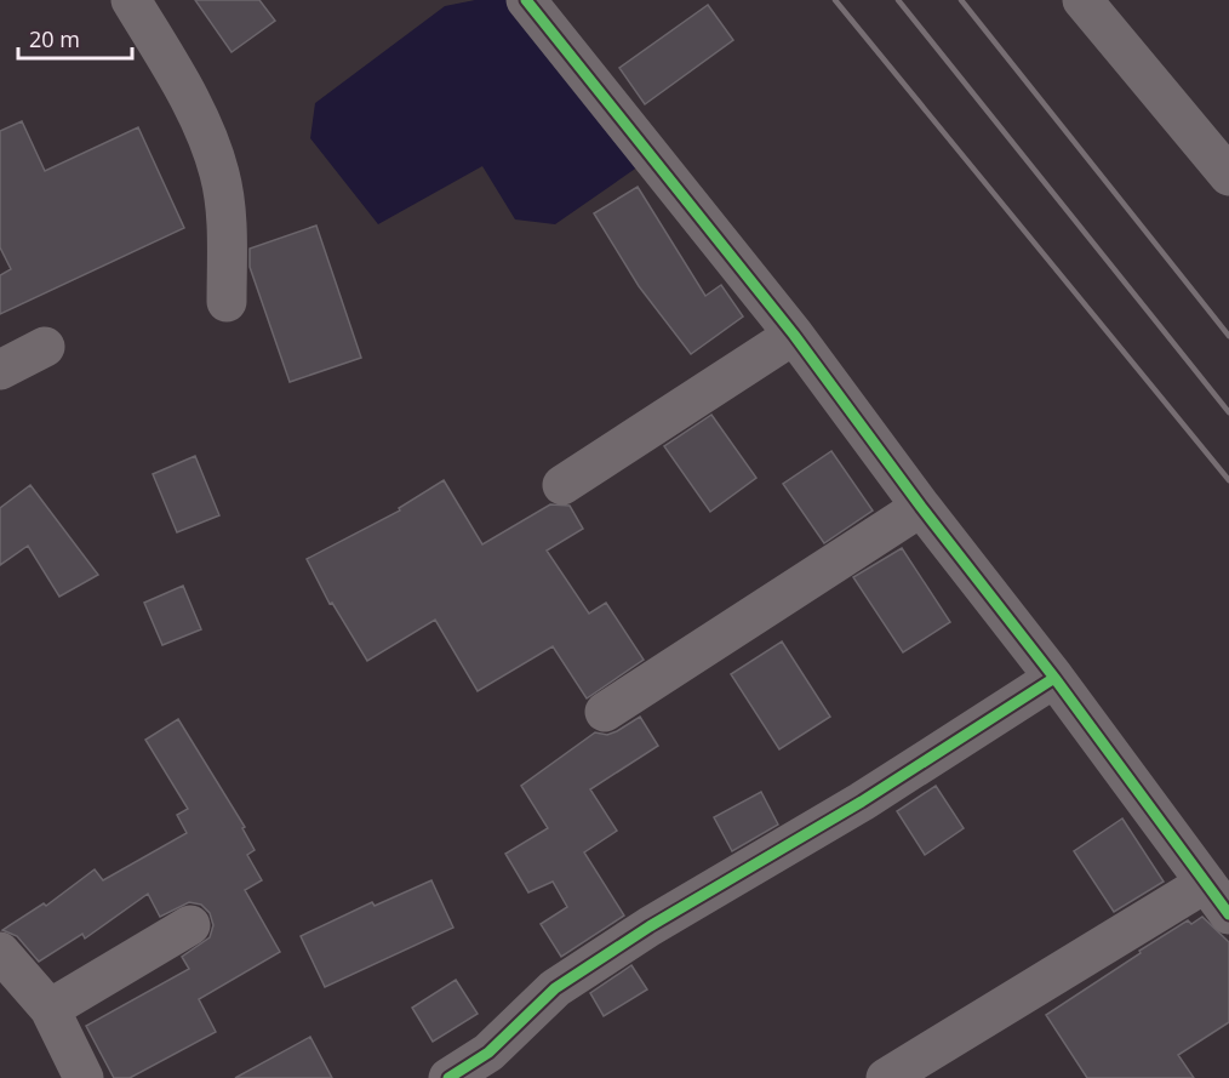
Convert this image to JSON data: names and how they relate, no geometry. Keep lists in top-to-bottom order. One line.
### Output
{"scale_bar":"20 m"}
